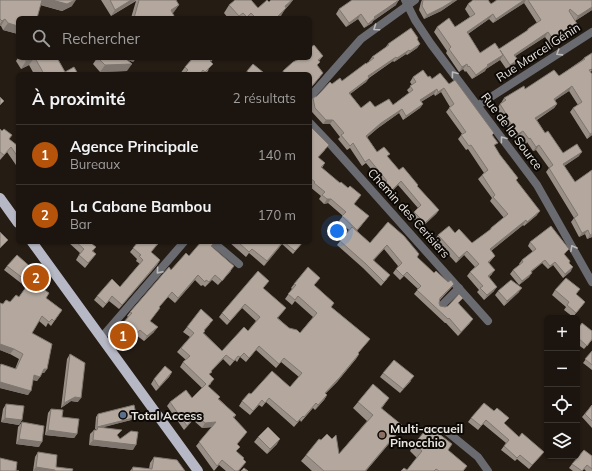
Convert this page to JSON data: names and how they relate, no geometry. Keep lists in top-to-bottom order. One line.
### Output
{"streets":{"street":["Rue Marcel Génin","Rue de la Source","Chemin des Cerisiers"]},"crossings":[["Rue Marcel Génin","Rue de la Source"]],"one_way":["Rue Marcel Génin","Rue de la Source"],"places":["Total Access","Multi-accueil Pinocchio"],"page":{"search":"Rechercher","heading":["À proximité","2 résultats"],"list":[{"mark":"1","name":"Agence Principale","note":"Bureaux","value":"140 m"},{"mark":"2","name":"La Cabane Bambou","note":"Bar","value":"170 m"}],"pins":["2","1"],"map_buttons":["+","−"]}}
